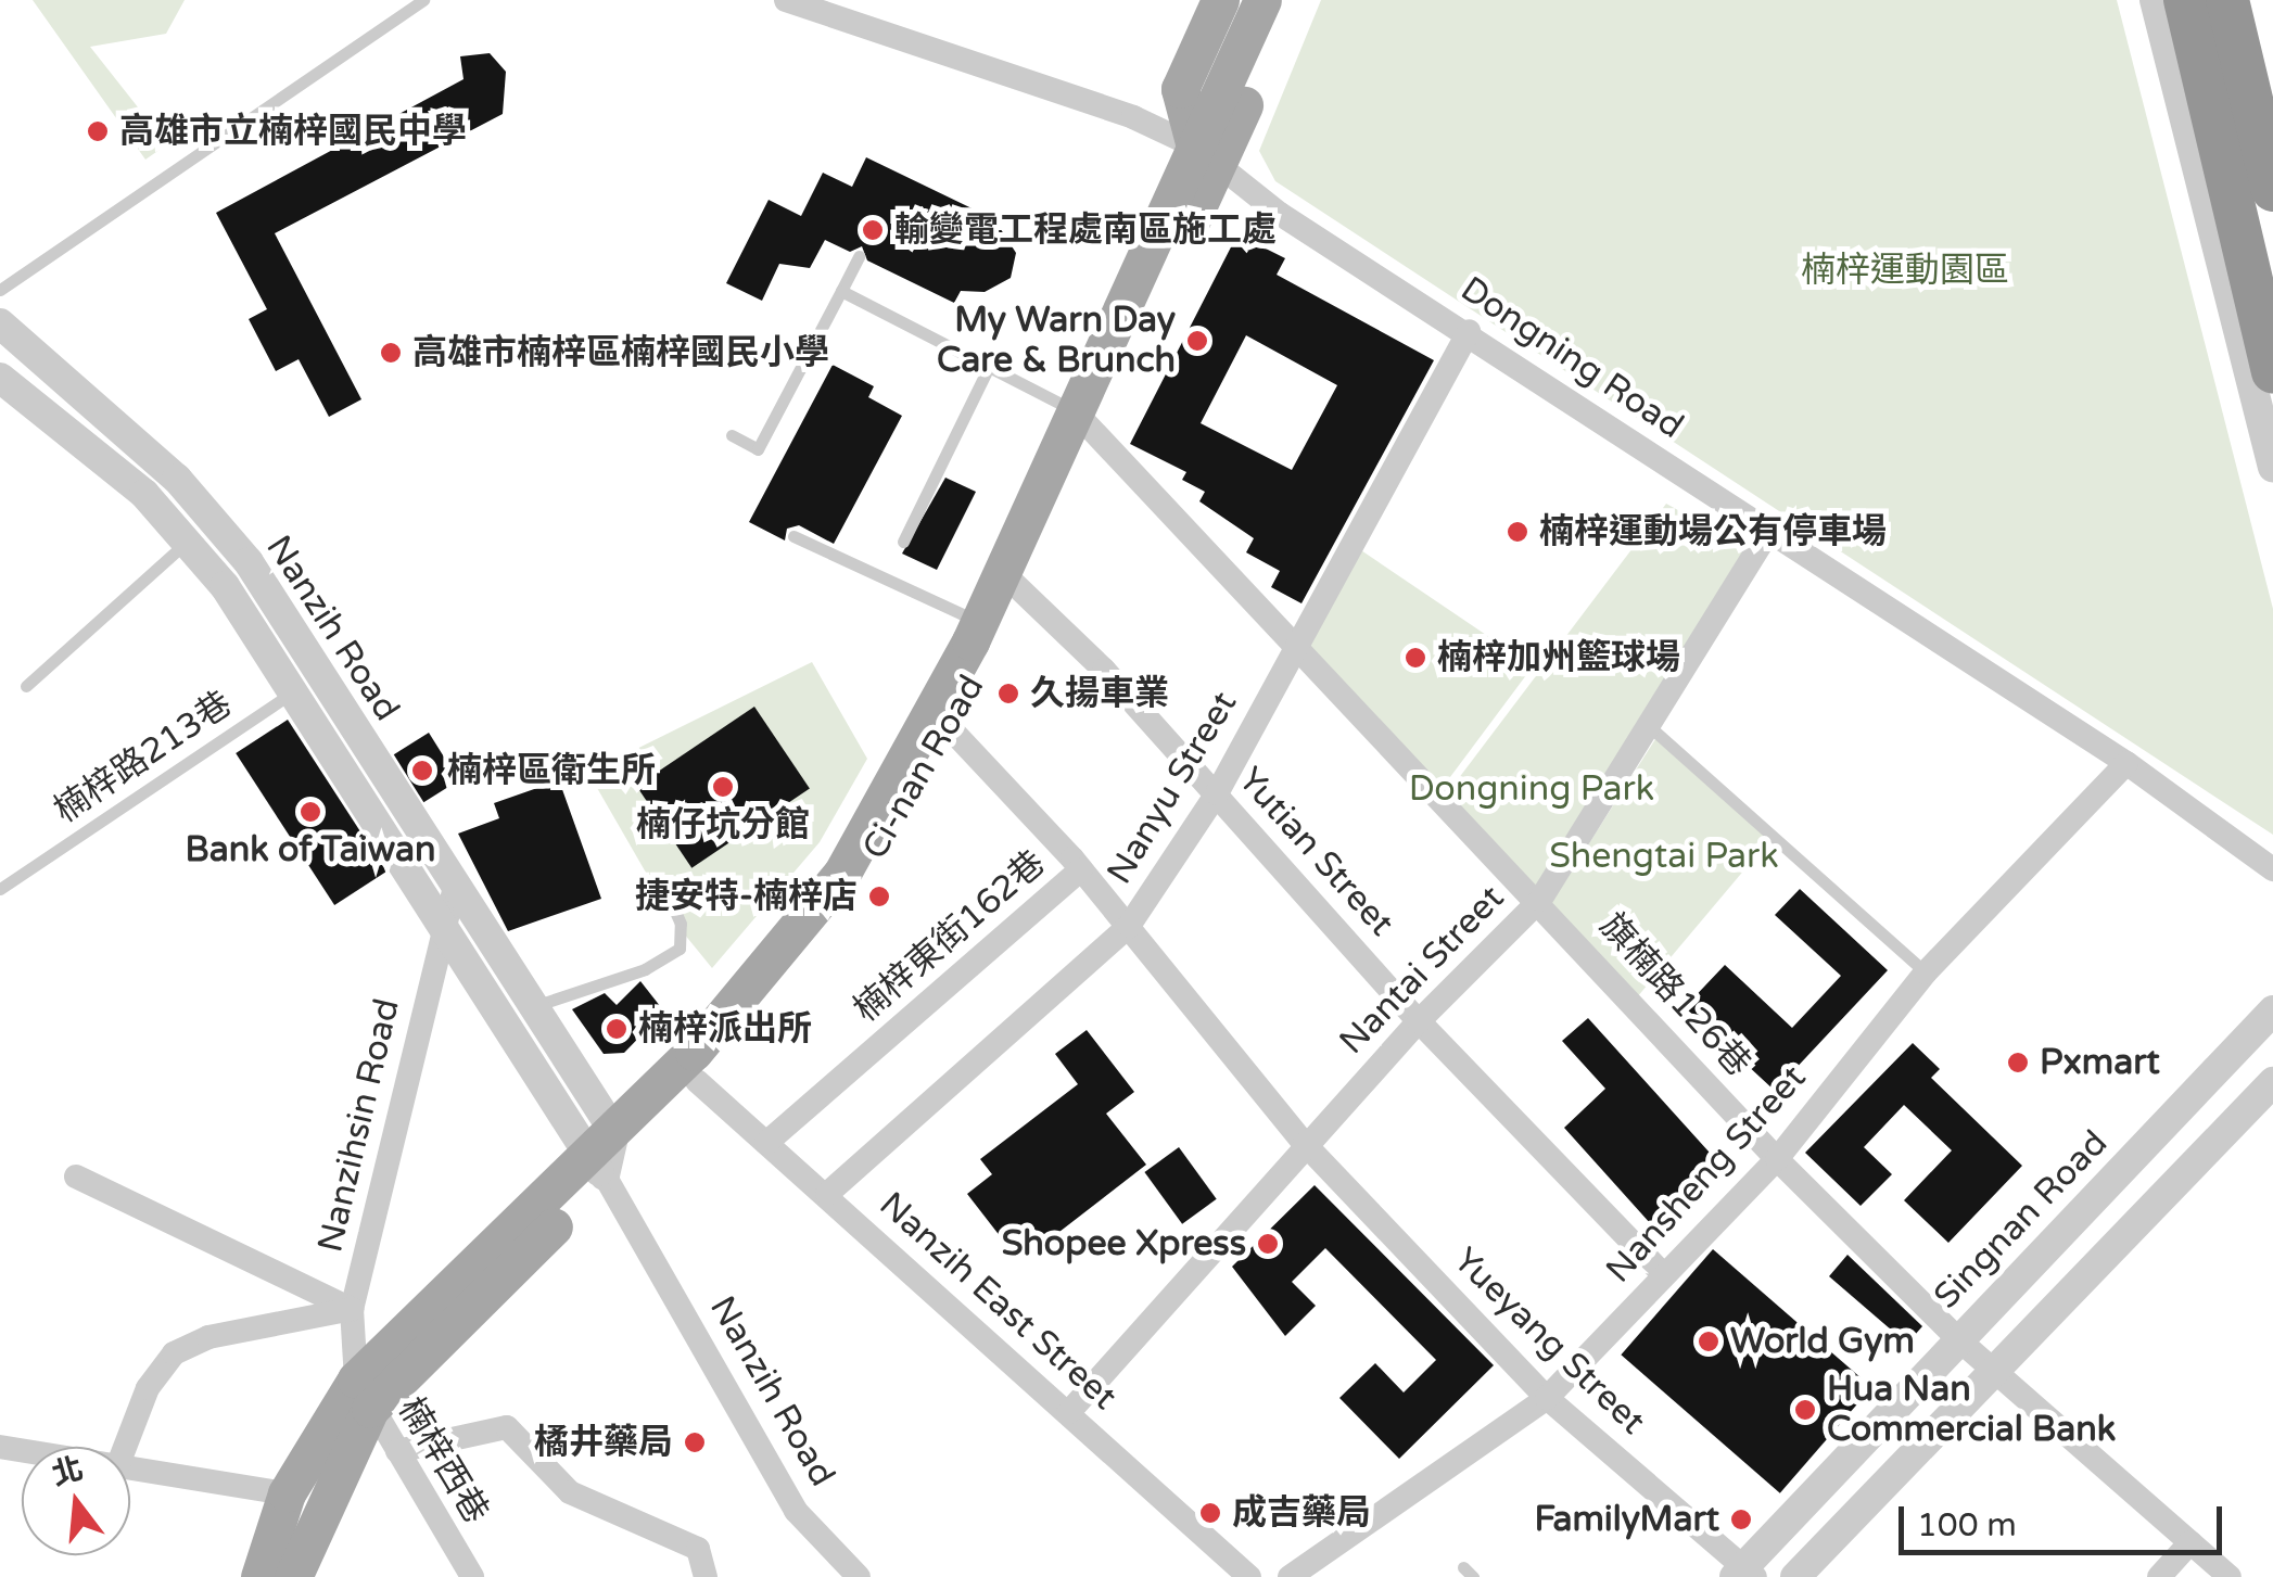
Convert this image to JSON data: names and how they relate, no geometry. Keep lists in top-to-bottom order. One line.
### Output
{"streets":{"main road":["Ci-nan Road"],"street":["Dongning Road","Nanzih Road","Nanyu Street","Yutian Street","楠梓東街162巷","Nantai Street","旗楠路126巷","Nanzihsin Road","Nansheng Street","Singnan Road","Nanzih East Street","Yueyang Street","楠梓西巷"],"lane":["楠梓路213巷"]},"crossings":[["Dongning Road","Ci-nan Road"],["Dongning Road","Nanyu Street"],["Dongning Road","Nantai Street"],["Dongning Road","Nansheng Street"],["Nanzih Road","楠梓路213巷"],["Nanzih Road","Ci-nan Road"],["Nanzih Road","Nanzihsin Road"],["Ci-nan Road","Yutian Street"],["Ci-nan Road","旗楠路126巷"],["Ci-nan Road","Nanzihsin Road"],["Ci-nan Road","Nanzih East Street"],["Ci-nan Road","Yueyang Street"],["Ci-nan Road","楠梓西巷"],["Nanyu Street","Yutian Street"],["Nanyu Street","旗楠路126巷"],["Nanyu Street","Nanzih East Street"],["Nanyu Street","Yueyang Street"],["Yutian Street","Nantai Street"],["Yutian Street","Nansheng Street"],["楠梓東街162巷","Nanzih East Street"],["楠梓東街162巷","Yueyang Street"],["Nantai Street","旗楠路126巷"],["Nantai Street","Nanzih East Street"],["Nantai Street","Yueyang Street"],["旗楠路126巷","Nansheng Street"],["旗楠路126巷","Singnan Road"],["Nanzihsin Road","楠梓西巷"],["Nansheng Street","Yueyang Street"],["Singnan Road","Yueyang Street"]],"parks":["楠梓運動園區","Dongning Park","Shengtai Park"],"places":["高雄市立楠梓國民中學","輸變電工程處南區施工處","My Warn Day Care & Brunch","高雄市楠梓區楠梓國民小學","楠梓運動場公有停車場","楠梓加州籃球場","久揚車業","楠梓區衛生所","楠仔坑分館","Bank of Taiwan","捷安特-楠梓店","楠梓派出所","Pxmart","Shopee Xpress","World Gym","Hua Nan Commercial Bank","橘井藥局","成吉藥局","FamilyMart"],"scale_bar":"100 m","north":"top"}
